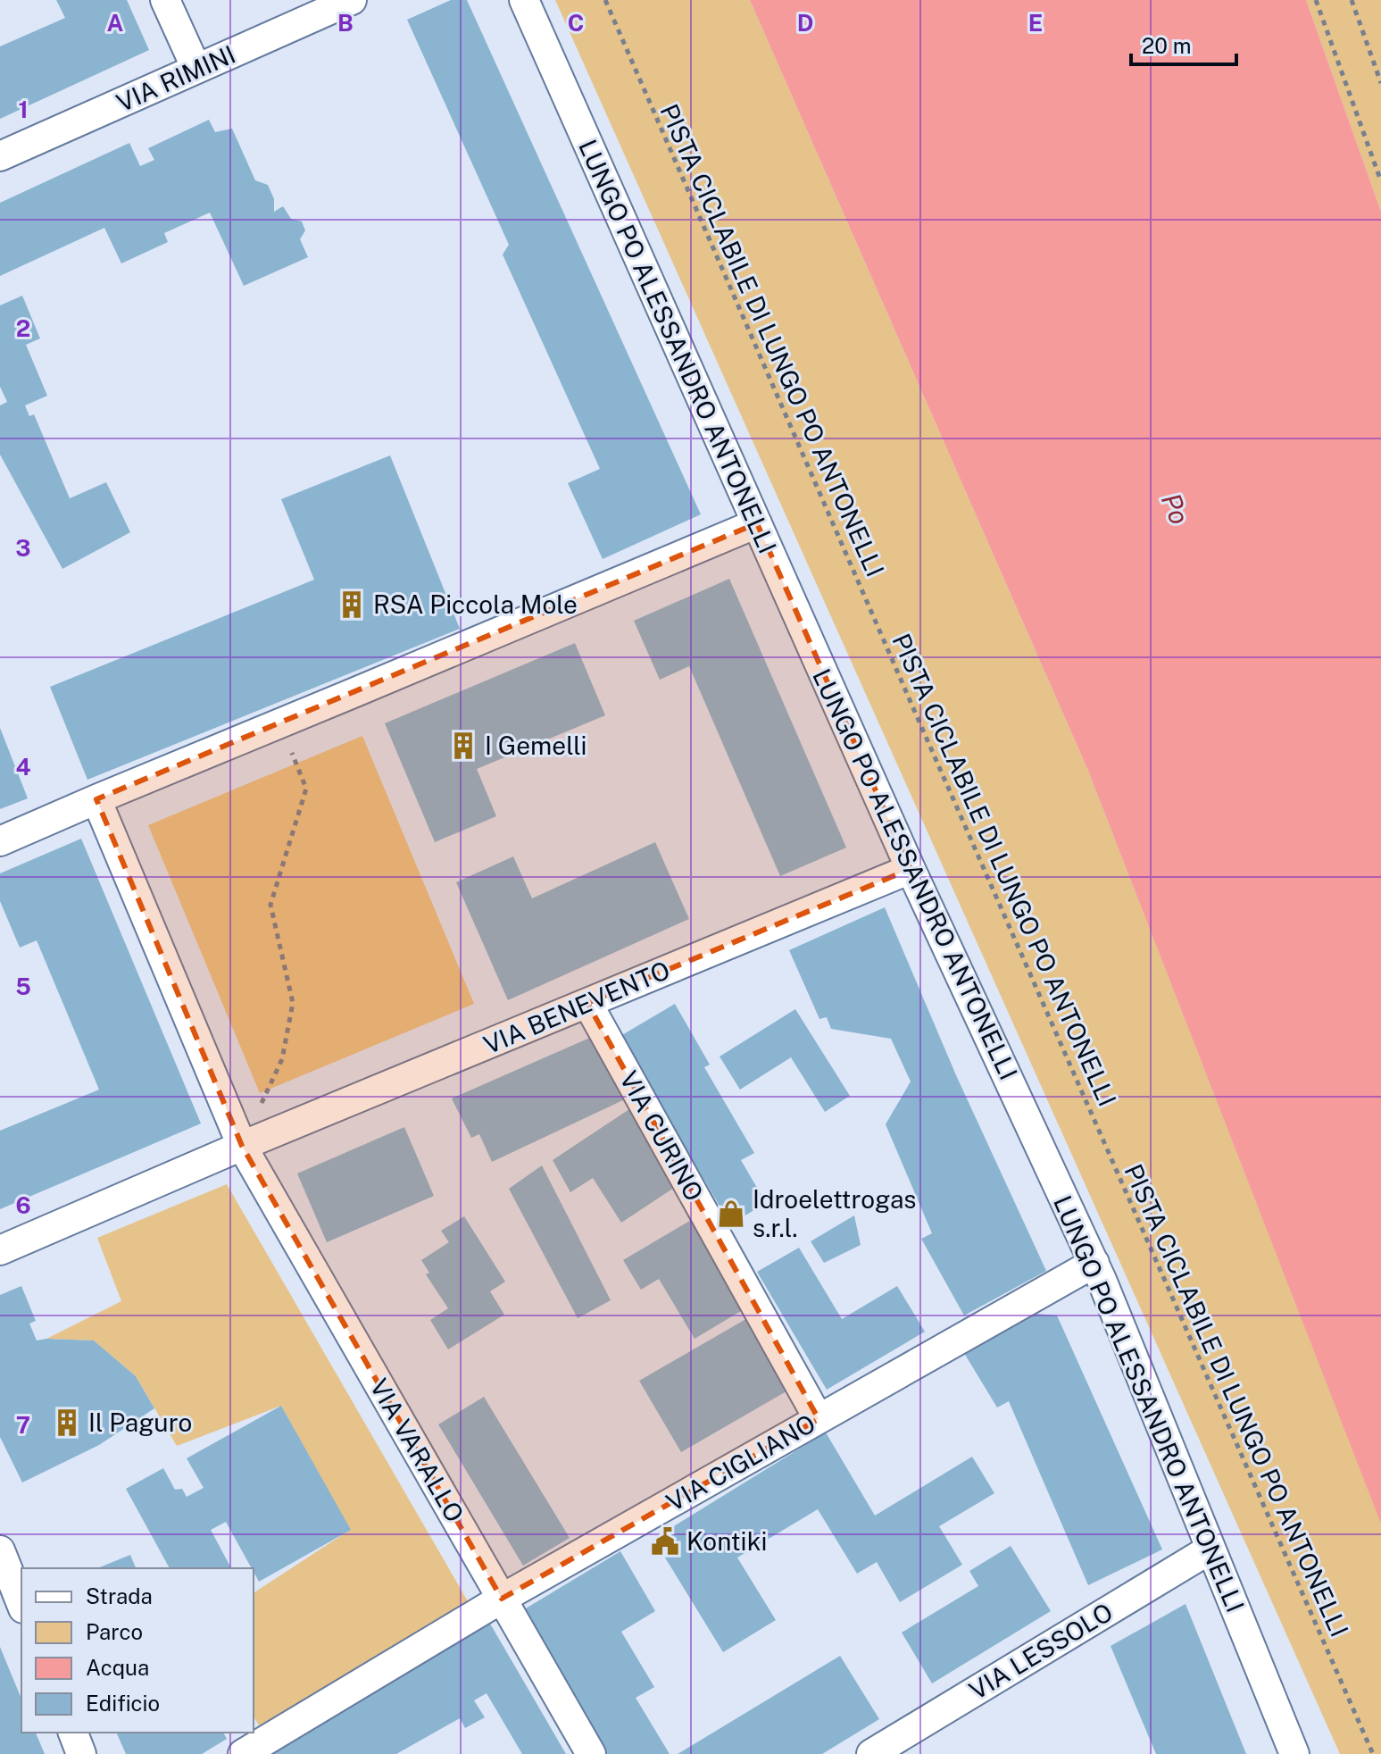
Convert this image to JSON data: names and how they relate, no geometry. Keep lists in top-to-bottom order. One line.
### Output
{"streets":{"street":["VIA RIMINI","LUNGO PO ALESSANDRO ANTONELLI","VIA BENEVENTO","VIA CURINO","VIA VARALLO","VIA CIGLIANO","VIA LESSOLO"],"path":["PISTA CICLABILE DI LUNGO PO ANTONELLI"]},"crossings":[["LUNGO PO ALESSANDRO ANTONELLI","VIA BENEVENTO"],["LUNGO PO ALESSANDRO ANTONELLI","VIA CIGLIANO"],["LUNGO PO ALESSANDRO ANTONELLI","VIA LESSOLO"],["VIA BENEVENTO","VIA CURINO"],["VIA BENEVENTO","VIA VARALLO"],["VIA CURINO","VIA CIGLIANO"],["VIA VARALLO","VIA CIGLIANO"]],"water":["Po"],"places":{"building":["RSA Piccola Mole","I Gemelli","Il Paguro"],"shop":["Idroelettrogas s.r.l."],"public building":["Kontiki"]},"legend":["Strada","Parco","Acqua","Edificio"],"scale_bar":"20 m","grid":{"columns":["A","B","C","D","E"],"rows":["1","2","3","4","5","6","7"]}}
